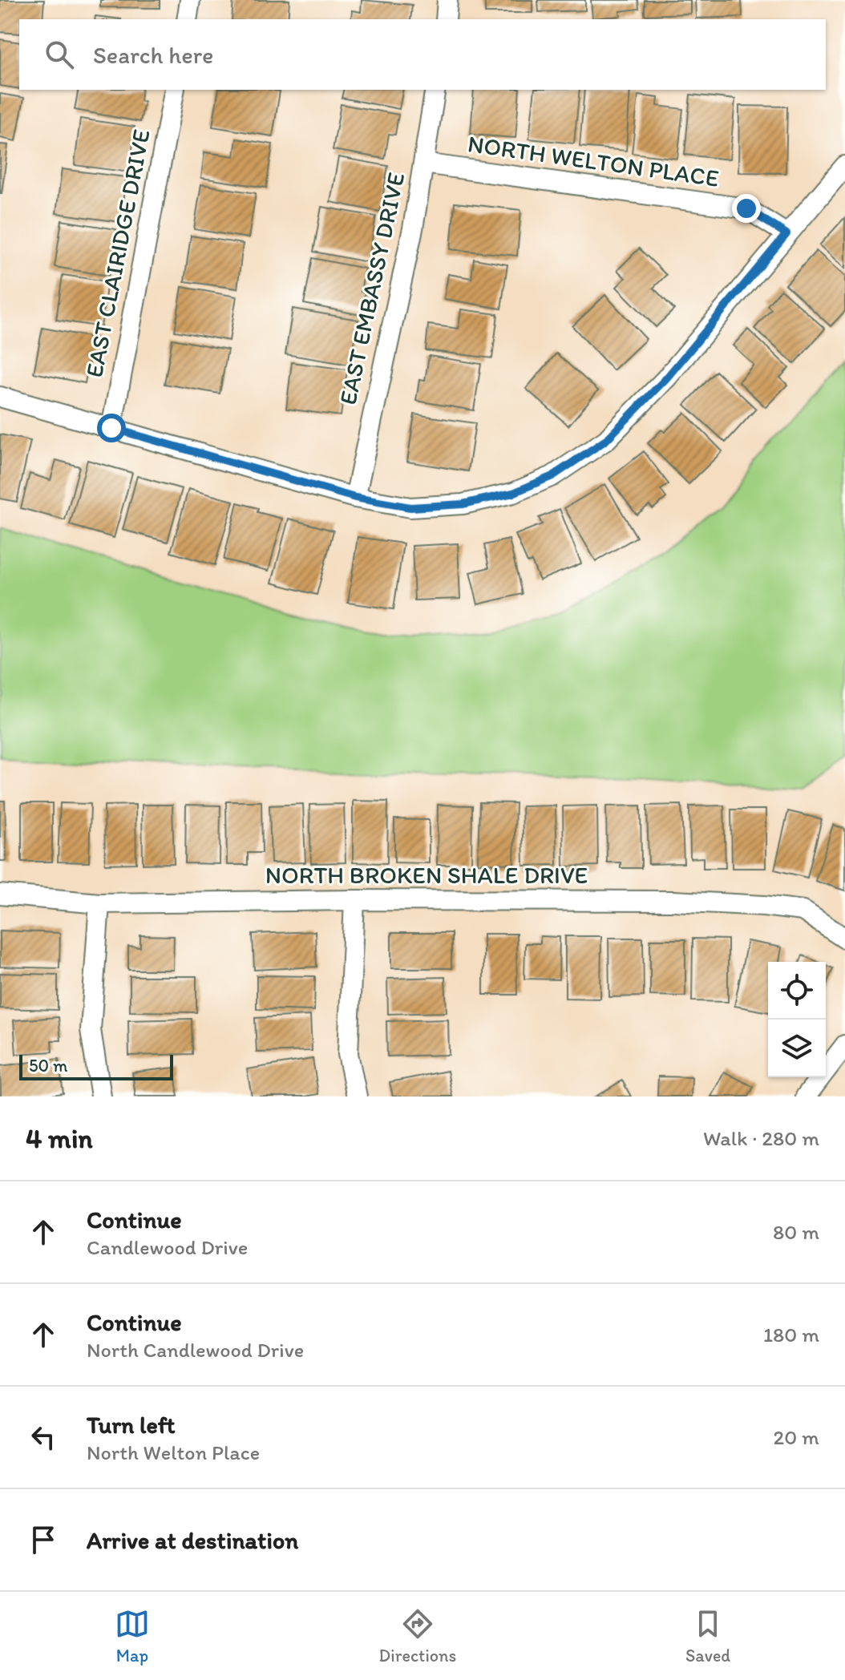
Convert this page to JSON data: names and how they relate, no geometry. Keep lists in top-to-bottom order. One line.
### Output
{"streets":{"street":["NORTH WELTON PLACE","EAST CLAIRIDGE DRIVE","EAST EMBASSY DRIVE","NORTH BROKEN SHALE DRIVE"]},"crossings":[["NORTH WELTON PLACE","EAST EMBASSY DRIVE"]],"scale_bar":"50 m","page":{"search":"Search here","scale":"50 m","heading":["4 min","Walk · 280 m"],"list":[["Continue","Candlewood Drive","80 m"],["Continue","North Candlewood Drive","180 m"],["Turn left","North Welton Place","20 m"],"Arrive at destination"],"nav":["Map","Directions","Saved"]}}
